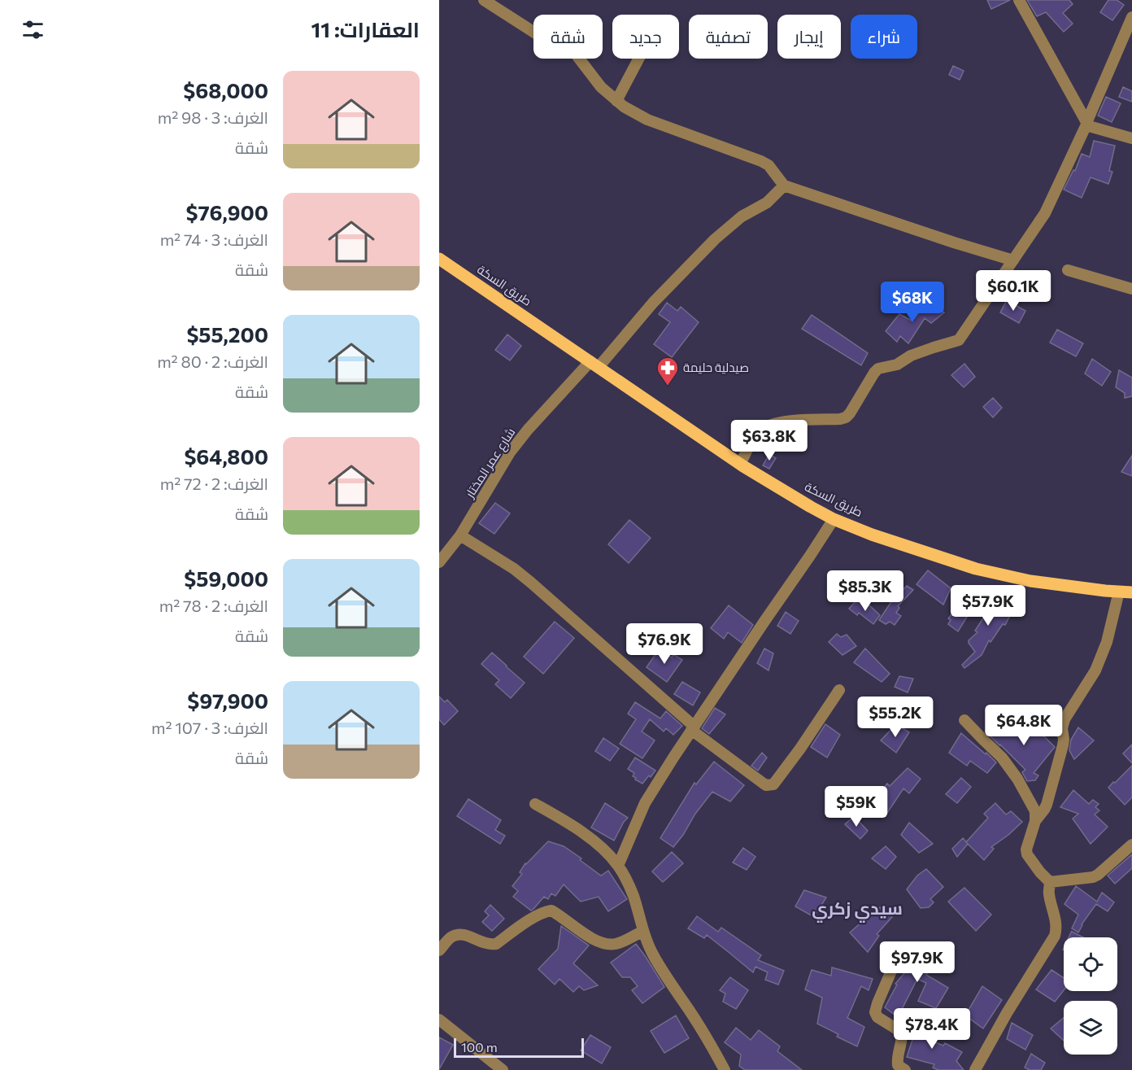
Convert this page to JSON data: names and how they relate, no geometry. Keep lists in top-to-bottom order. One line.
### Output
{"streets":{"main road":["طريق السكة"],"street":["شارع عمر المختار"]},"crossings":[["طريق السكة","شارع عمر المختار"]],"districts":["سيدي زكري"],"places":{"pharmacy":["صيدلية حليمة"]},"scale_bar":"100 m","page":{"heading":"العقارات: 11","chip":["شراء","إيجار","تصفية","جديد","شقة"],"list":[{"name":"$68,000","note":"الغرف: 3 · 98 m² · شقة"},{"name":"$76,900","note":"الغرف: 3 · 74 m² · شقة"},{"name":"$55,200","note":"الغرف: 2 · 80 m² · شقة"},{"name":"$64,800","note":"الغرف: 2 · 72 m² · شقة"},{"name":"$59,000","note":"الغرف: 2 · 78 m² · شقة"},{"name":"$97,900","note":"الغرف: 3 · 107 m² · شقة"}],"price":["$60.1K","$68K","$63.8K","$85.3K","$57.9K","$76.9K","$55.2K","$64.8K","$59K","$97.9K","$78.4K"],"scale":"100 m"}}
